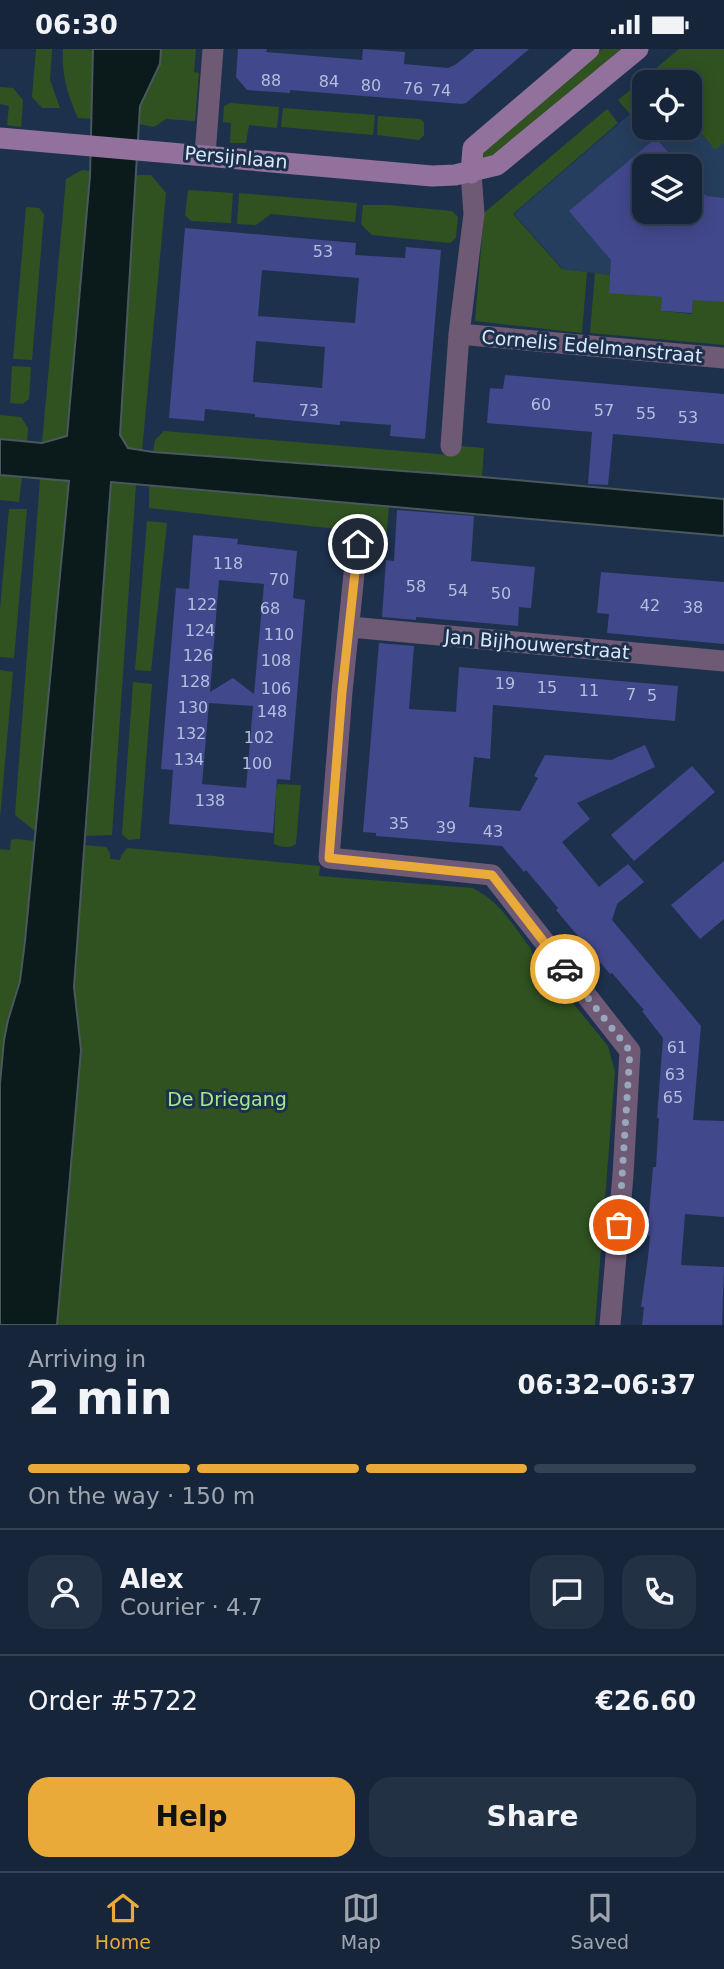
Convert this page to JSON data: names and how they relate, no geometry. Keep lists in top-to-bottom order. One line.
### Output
{"streets":{"street":["Persijnlaan","Cornelis Edelmanstraat","Jan Bijhouwerstraat"]},"crossings":[["Persijnlaan","Cornelis Edelmanstraat"]],"parks":["De Driegang"],"house_numbers":["88","84","80","76","74","53","60","73","57","55","53","118","70","58","54","50","122","42","38","68","124","110","126","108","128","19","15","106","11","7","5","130","148","132","102","134","100","138","35","39","43","61","63","65"],"page":{"status":"06:30","heading":["2 min","Arriving in","06:32–06:37"],"panel":["Alex","Courier · 4.7","Order #5722","€26.60"],"bar":"On the way · 150 m","buttons":["Help","Share"],"tabs":["Home","Map","Saved"]}}
